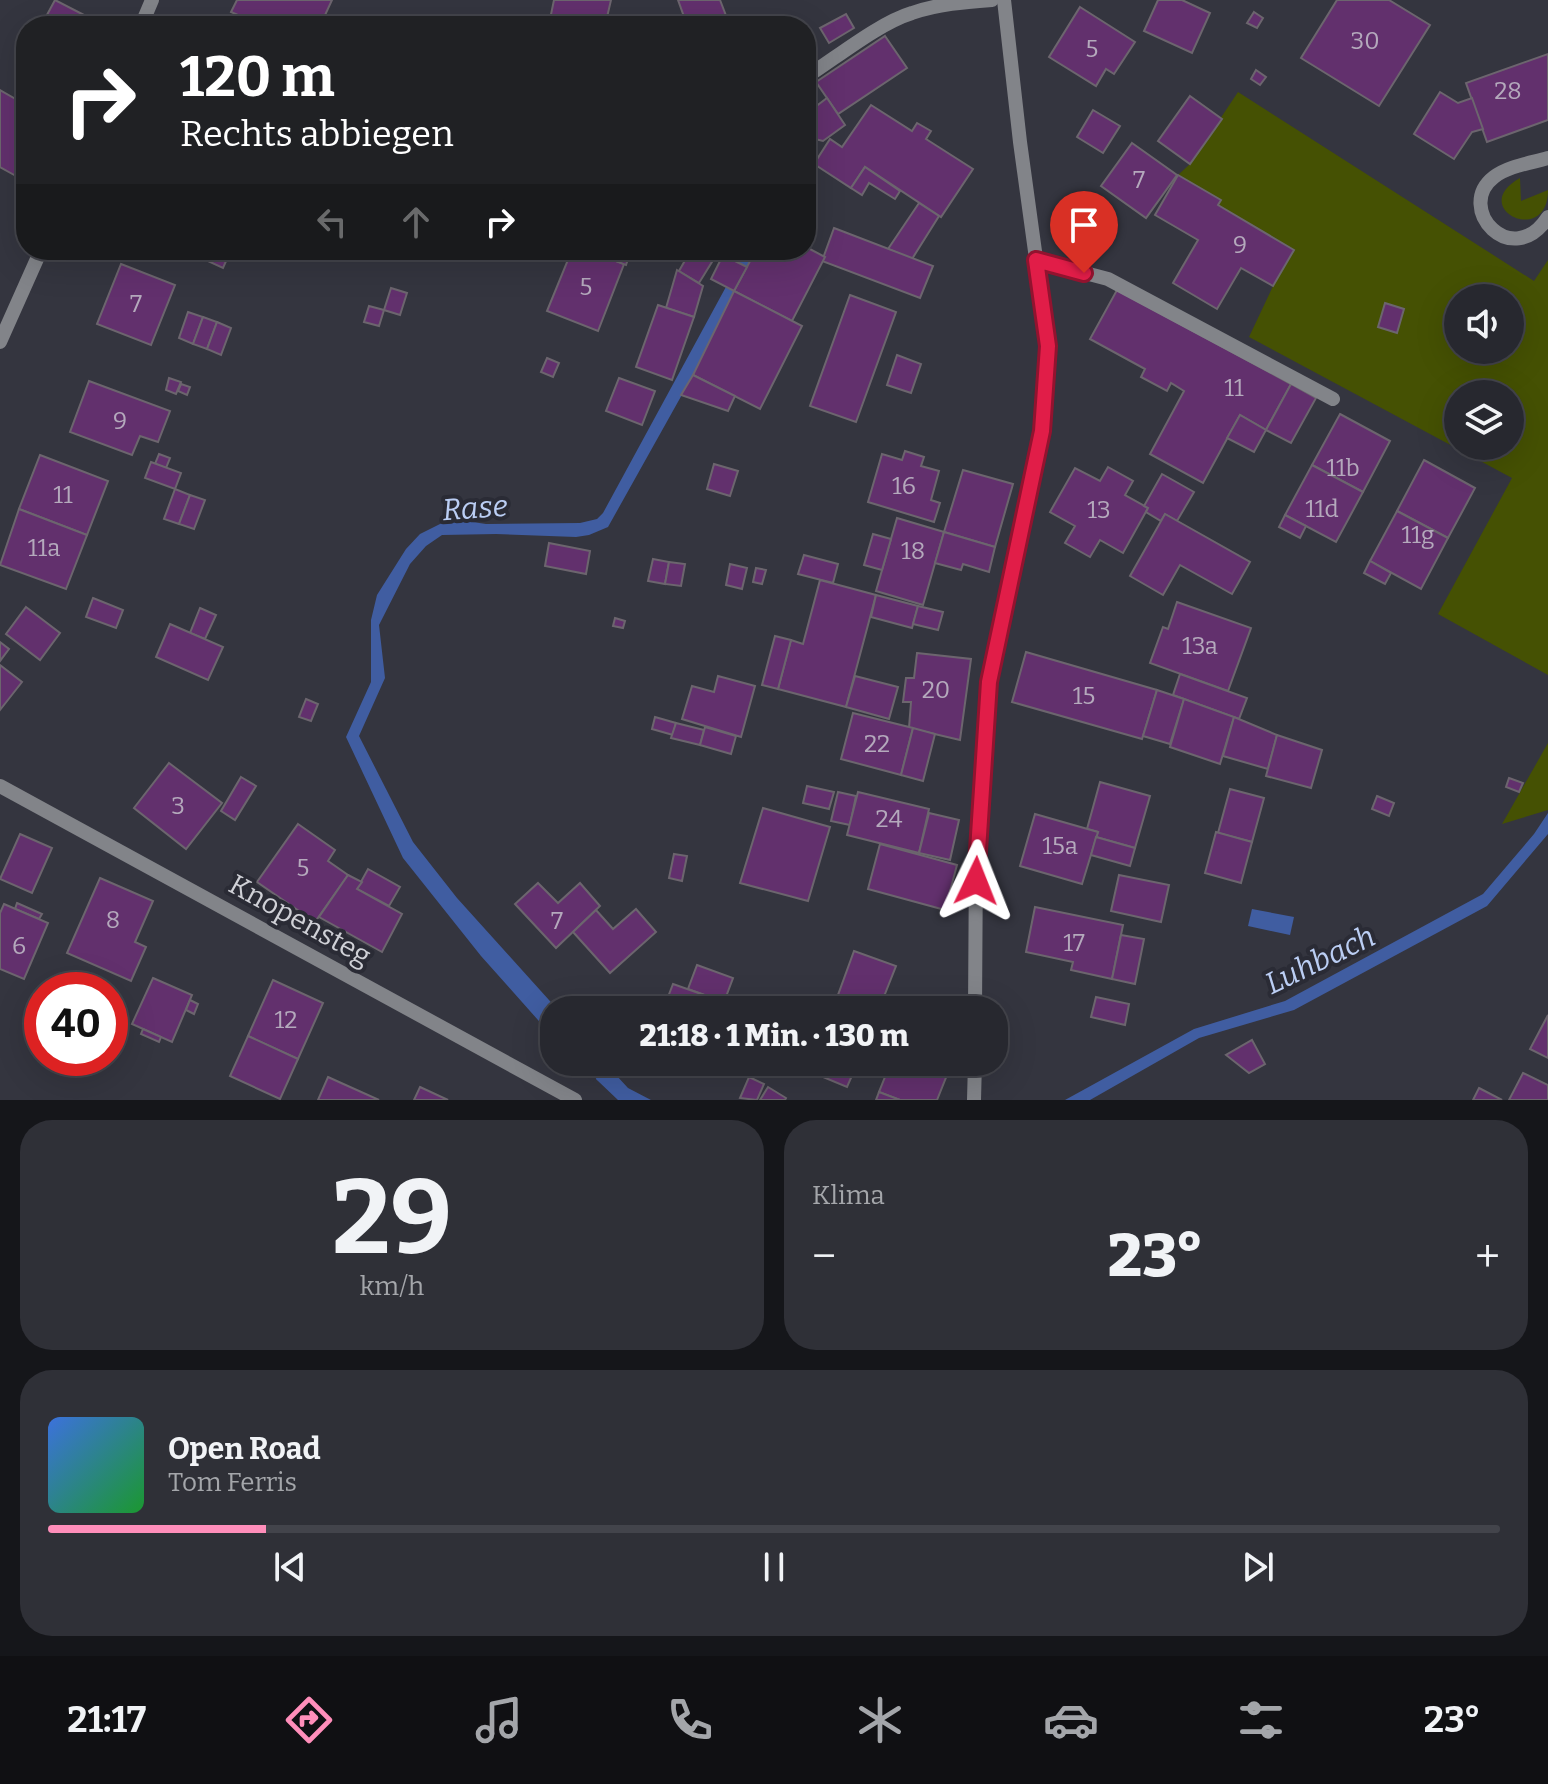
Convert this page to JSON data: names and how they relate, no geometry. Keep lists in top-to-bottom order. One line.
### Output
{"streets":{"street":["Knopensteg"]},"water":["Rase","Luhbach"],"house_numbers":["30","5","28","7","9","5","7","11","9","11b","16","11","11d","13","11g","11a","18","13a","20","15","22","3","24","15a","5","8","7","17","6","12"],"page":{"turn":["120 m","Rechts abbiegen"],"limit":"40","trip":"21:18 · 1 Min. · 130 m","tile":[["29","km/h"],"Klima"],"heat":["−","23°","+"],"song":["Open Road","Tom Ferris"],"tabs":["21:17","23°"]}}
